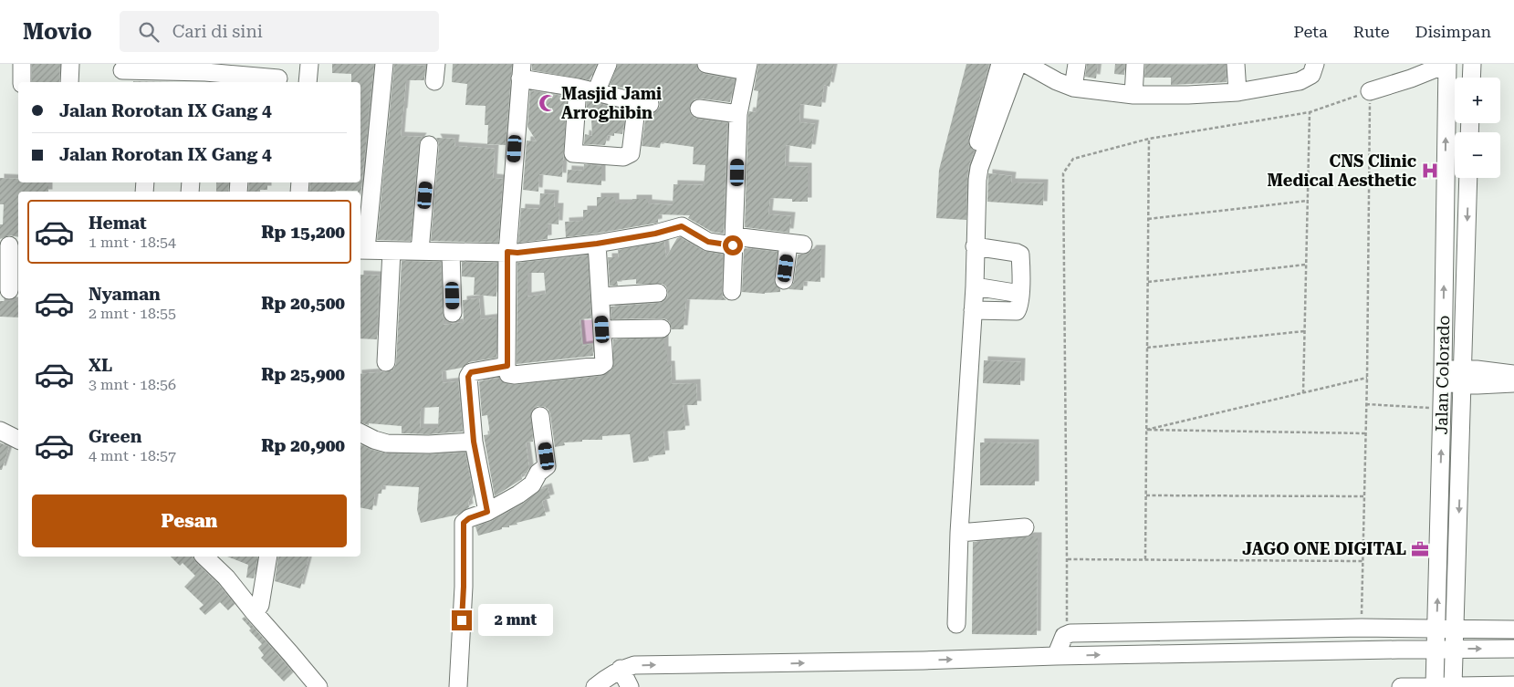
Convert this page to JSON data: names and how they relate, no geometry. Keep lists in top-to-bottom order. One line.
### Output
{"streets":{"street":["Jalan Colorado"]},"places":{"mosque":["Masjid Jami Arroghibin"],"hospital":["CNS Clinic Medical Aesthetic"],"office":["JAGO ONE DIGITAL"]},"page":{"header":"Movio","search":"Cari di sini","nav":["Peta","Rute","Disimpan"],"map_buttons":["+","−"],"banner":["Jalan Rorotan IX Gang 4","Jalan Rorotan IX Gang 4"],"list":[{"name":"Hemat","note":"1 mnt · 18:54","value":"Rp 15,200"},{"name":"Nyaman","note":"2 mnt · 18:55","value":"Rp 20,500"},{"name":"XL","note":"3 mnt · 18:56","value":"Rp 25,900"},{"name":"Green","note":"4 mnt · 18:57","value":"Rp 20,900"}],"buttons":"Pesan","bubble":"2 mnt"}}
